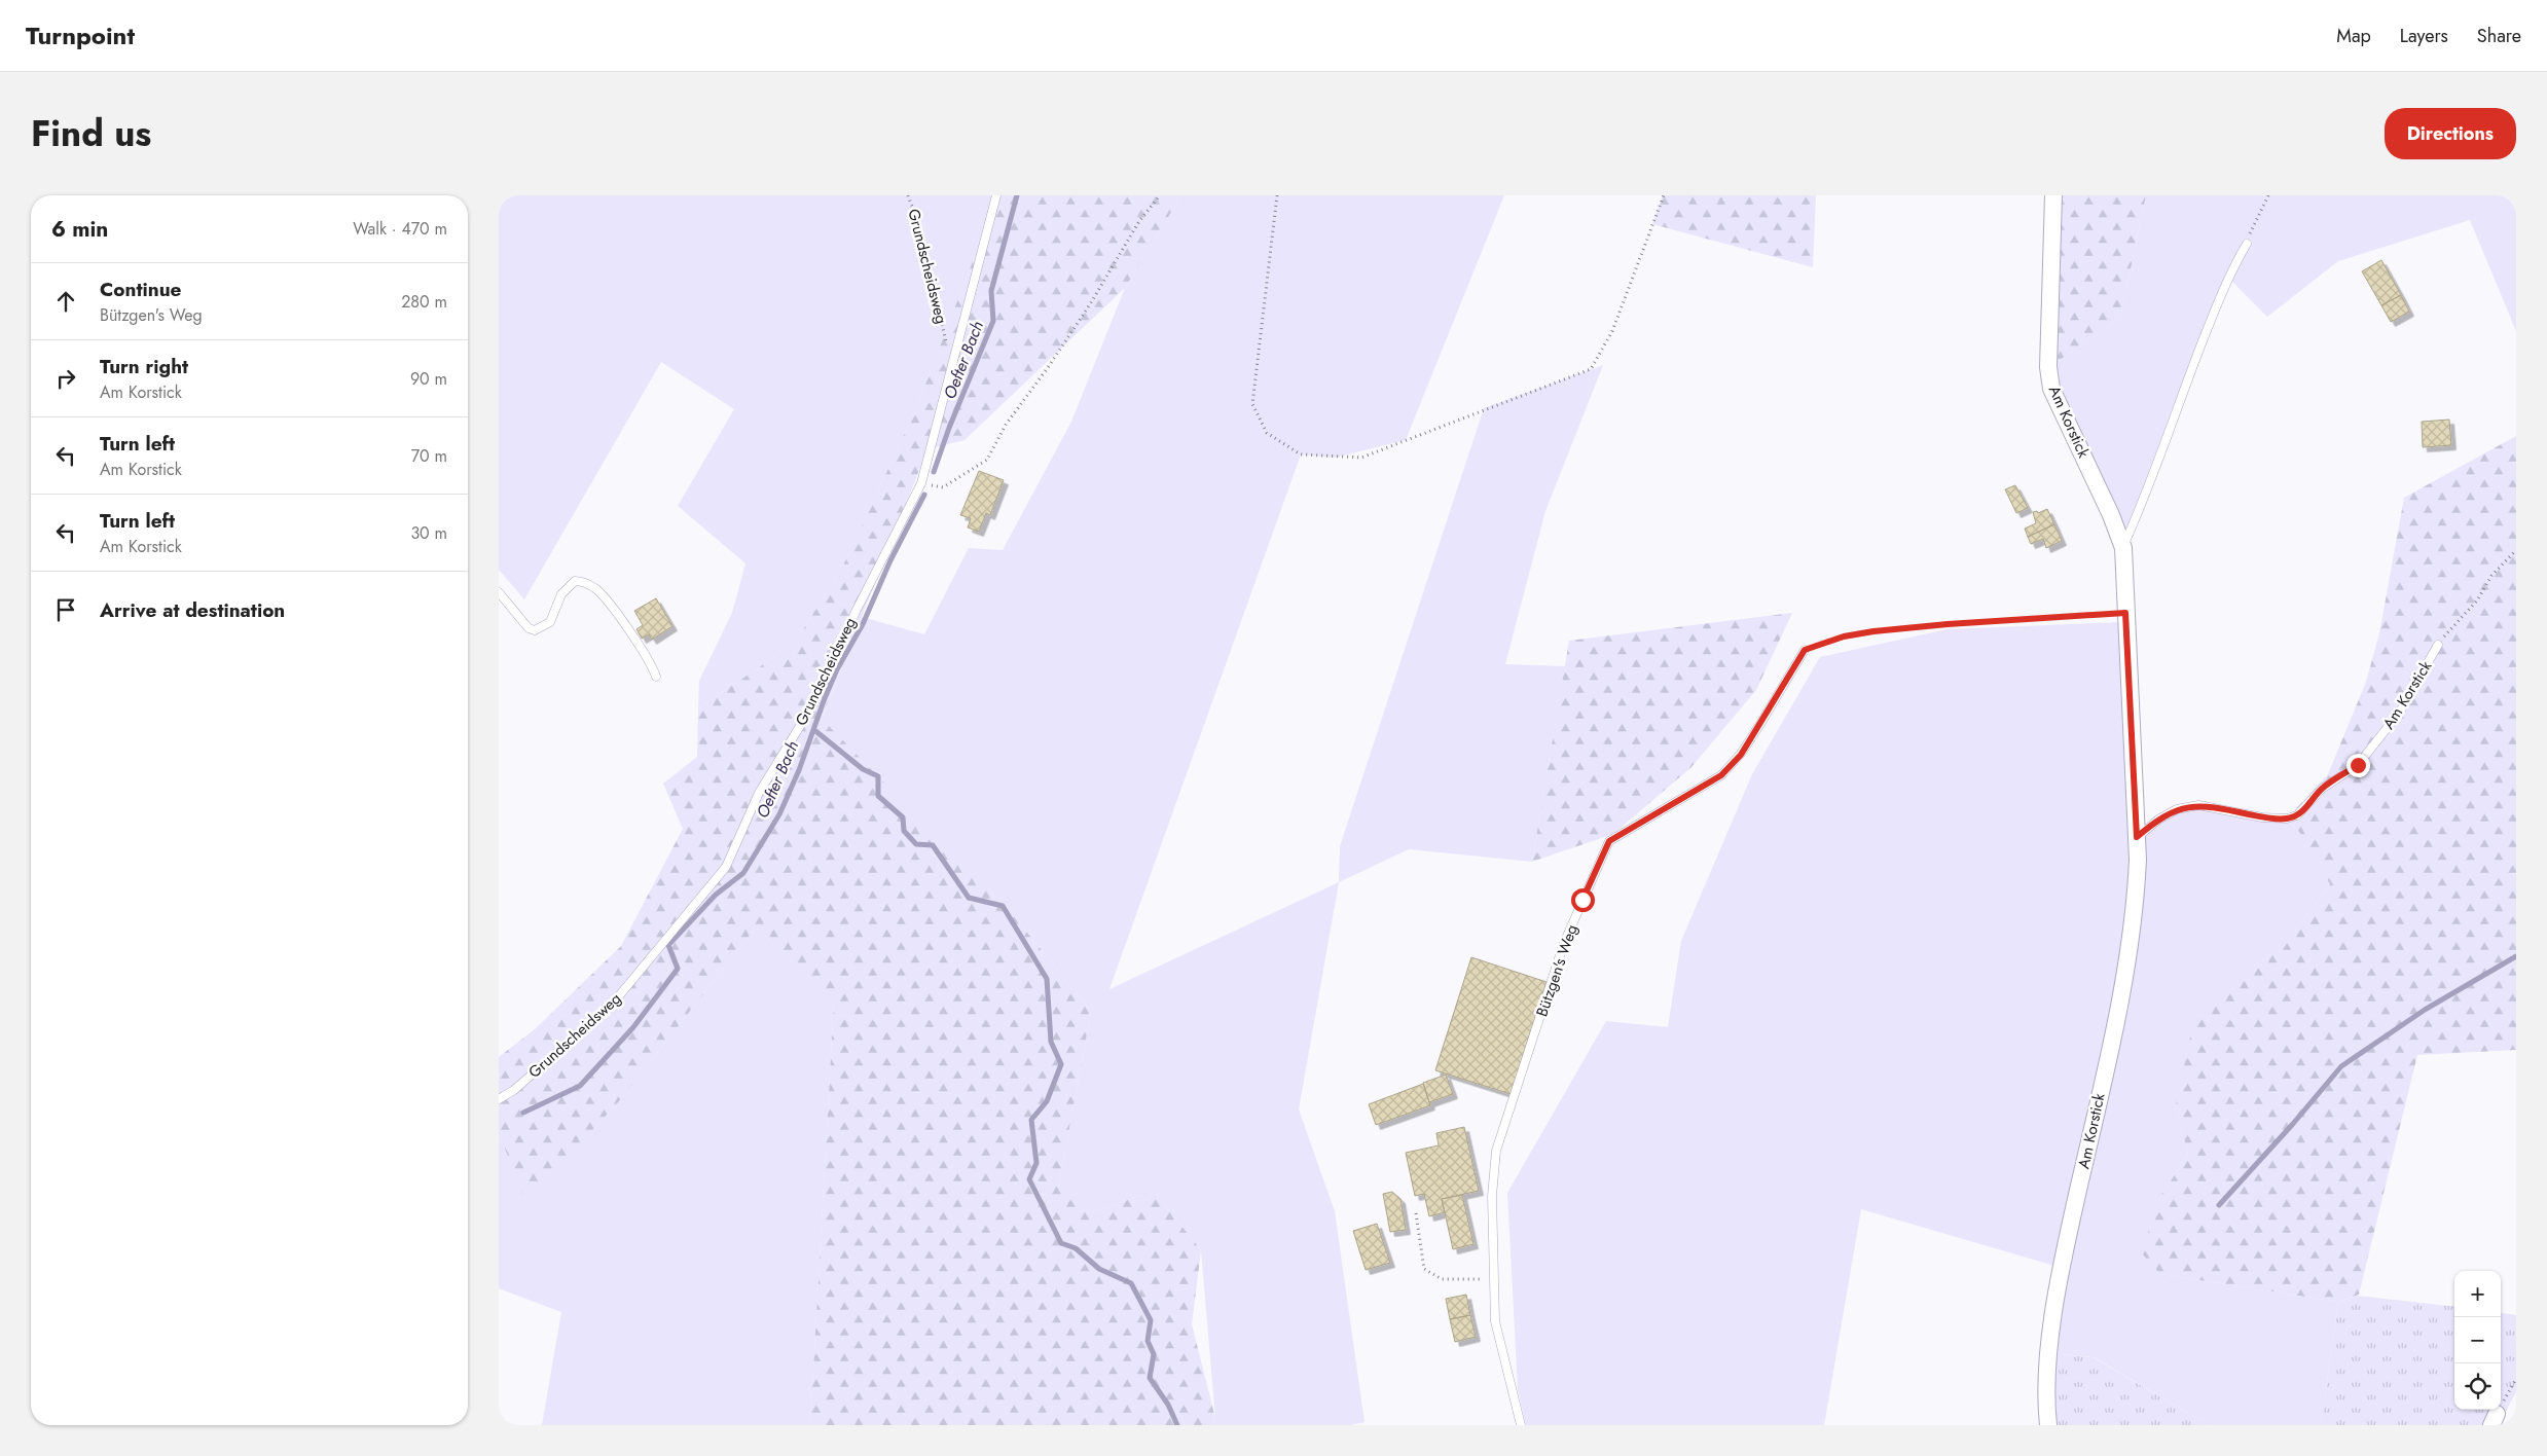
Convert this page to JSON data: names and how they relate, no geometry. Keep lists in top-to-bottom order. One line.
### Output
{"streets":{"street":["Am Korstick"],"lane":["Grundscheidsweg","Bützgen's Weg"]},"water":["Oefter Bach"],"page":{"header":"Turnpoint","nav":["Map","Layers","Share"],"title":"Find us","buttons":"Directions","heading":["6 min","Walk · 470 m"],"list":[["Continue","Bützgen's Weg","280 m"],["Turn right","Am Korstick","90 m"],["Turn left","Am Korstick","70 m"],["Turn left","Am Korstick","30 m"],"Arrive at destination"],"map_buttons":["+","−"]}}
